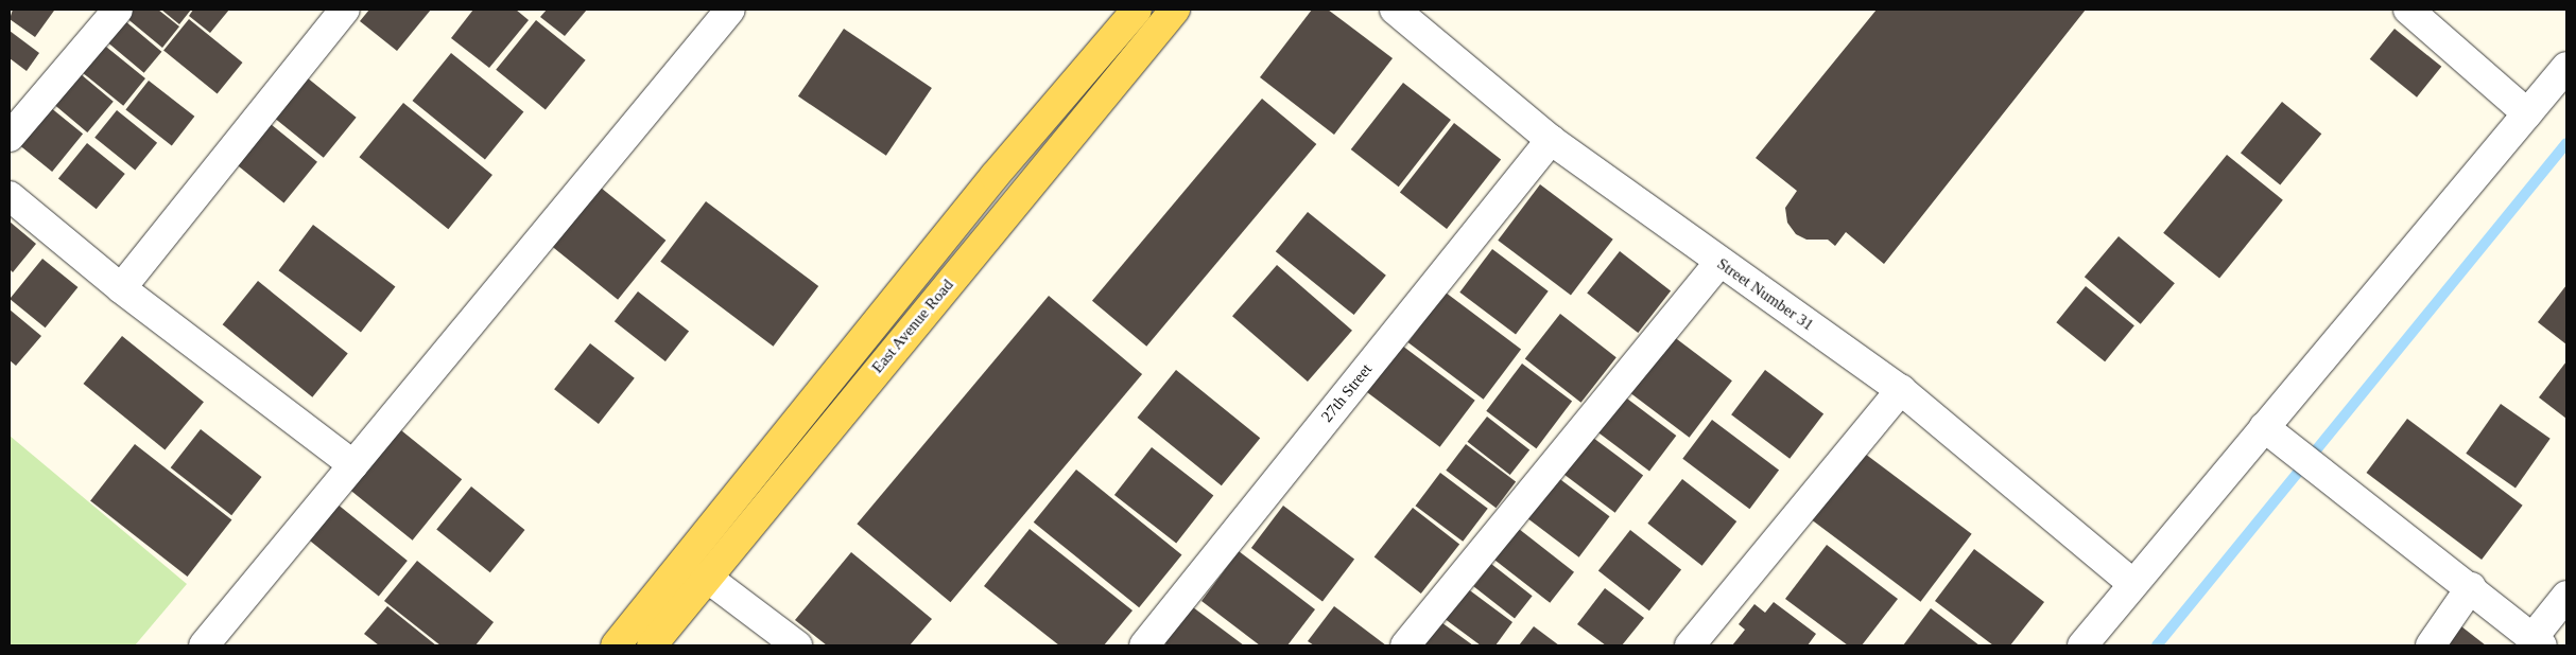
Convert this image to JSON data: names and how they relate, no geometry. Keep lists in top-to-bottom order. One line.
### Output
{"streets":{"main road":["East Avenue Road"],"street":["Street Number 31","27th Street"]},"crossings":[["Street Number 31","27th Street"]]}
